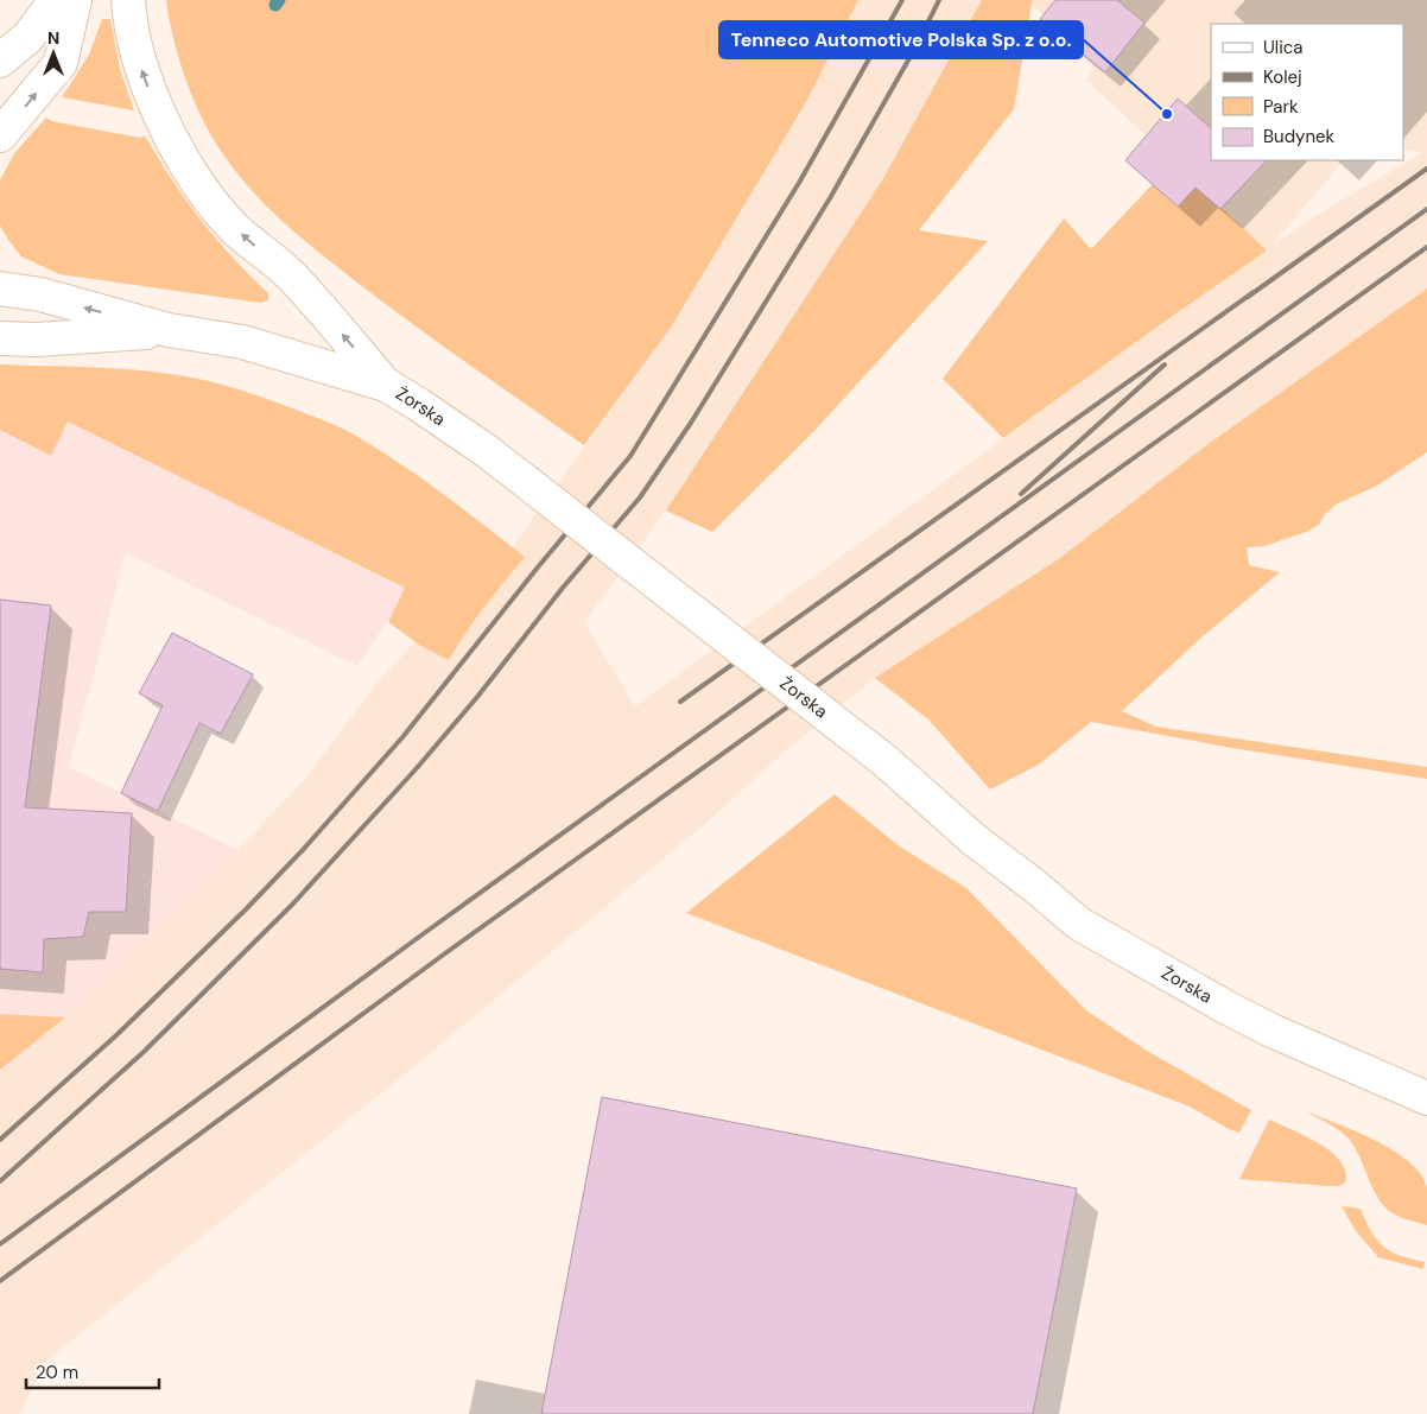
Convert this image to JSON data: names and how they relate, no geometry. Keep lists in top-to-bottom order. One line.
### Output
{"streets":{"main road":["Żorska"]},"places":["Tenneco Automotive Polska Sp. z o.o."],"legend":["Ulica","Kolej","Park","Budynek"],"scale_bar":"20 m","north":"top"}
